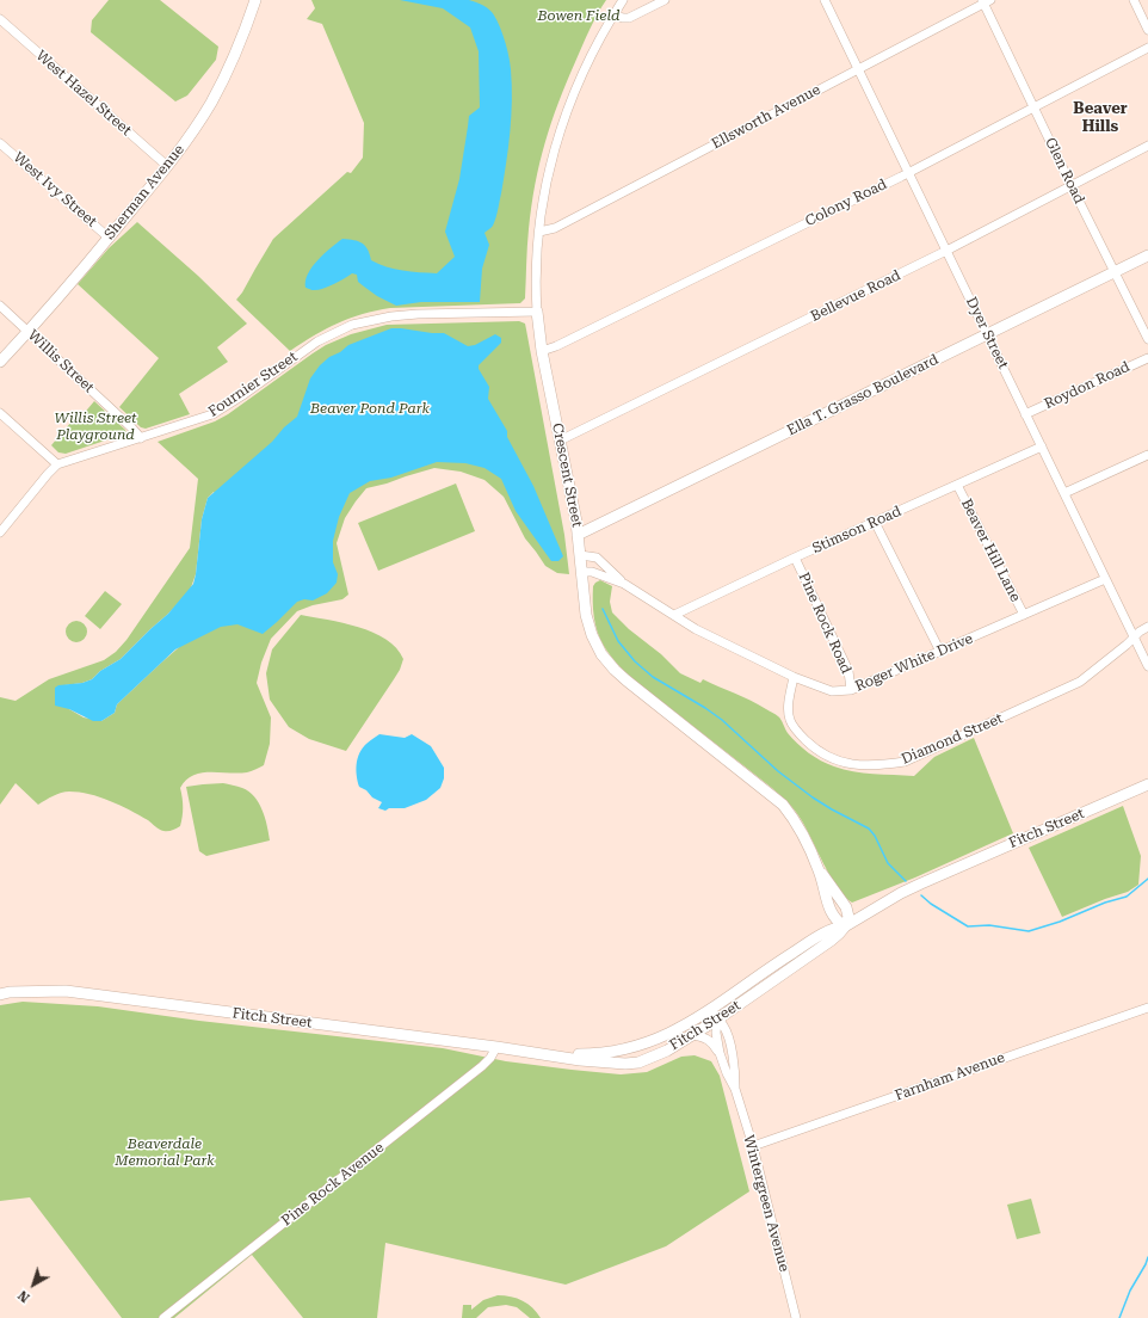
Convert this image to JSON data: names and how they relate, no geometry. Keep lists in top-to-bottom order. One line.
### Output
{"streets":{"main road":["Sherman Avenue","Ella T. Grasso Boulevard","Crescent Street","Fitch Street"],"street":["West Hazel Street","Ellsworth Avenue","Glen Road","West Ivy Street","Colony Road","Bellevue Road","Dyer Street","Willis Street","Fournier Street","Roydon Road","Stimson Road","Beaver Hill Lane","Pine Rock Road","Roger White Drive","Diamond Street","Farnham Avenue","Pine Rock Avenue","Wintergreen Avenue"]},"crossings":[["West Hazel Street","Sherman Avenue"],["Ellsworth Avenue","Glen Road"],["Ellsworth Avenue","Dyer Street"],["Ellsworth Avenue","Crescent Street"],["Glen Road","Colony Road"],["Glen Road","Bellevue Road"],["Glen Road","Ella T. Grasso Boulevard"],["West Ivy Street","Sherman Avenue"],["Sherman Avenue","Willis Street"],["Colony Road","Dyer Street"],["Colony Road","Crescent Street"],["Bellevue Road","Dyer Street"],["Bellevue Road","Crescent Street"],["Dyer Street","Roydon Road"],["Dyer Street","Ella T. Grasso Boulevard"],["Dyer Street","Stimson Road"],["Dyer Street","Roger White Drive"],["Dyer Street","Diamond Street"],["Willis Street","Fournier Street"],["Fournier Street","Crescent Street"],["Ella T. Grasso Boulevard","Crescent Street"],["Crescent Street","Roger White Drive"],["Crescent Street","Fitch Street"],["Stimson Road","Beaver Hill Lane"],["Stimson Road","Pine Rock Road"],["Stimson Road","Roger White Drive"],["Beaver Hill Lane","Roger White Drive"],["Pine Rock Road","Roger White Drive"],["Roger White Drive","Diamond Street"],["Fitch Street","Pine Rock Avenue"],["Fitch Street","Wintergreen Avenue"],["Farnham Avenue","Wintergreen Avenue"]],"districts":["Beaver Hills"],"parks":["Bowen Field","Beaver Pond Park","Willis Street Playground","Beaverdale Memorial Park"],"north":"bottom left"}
